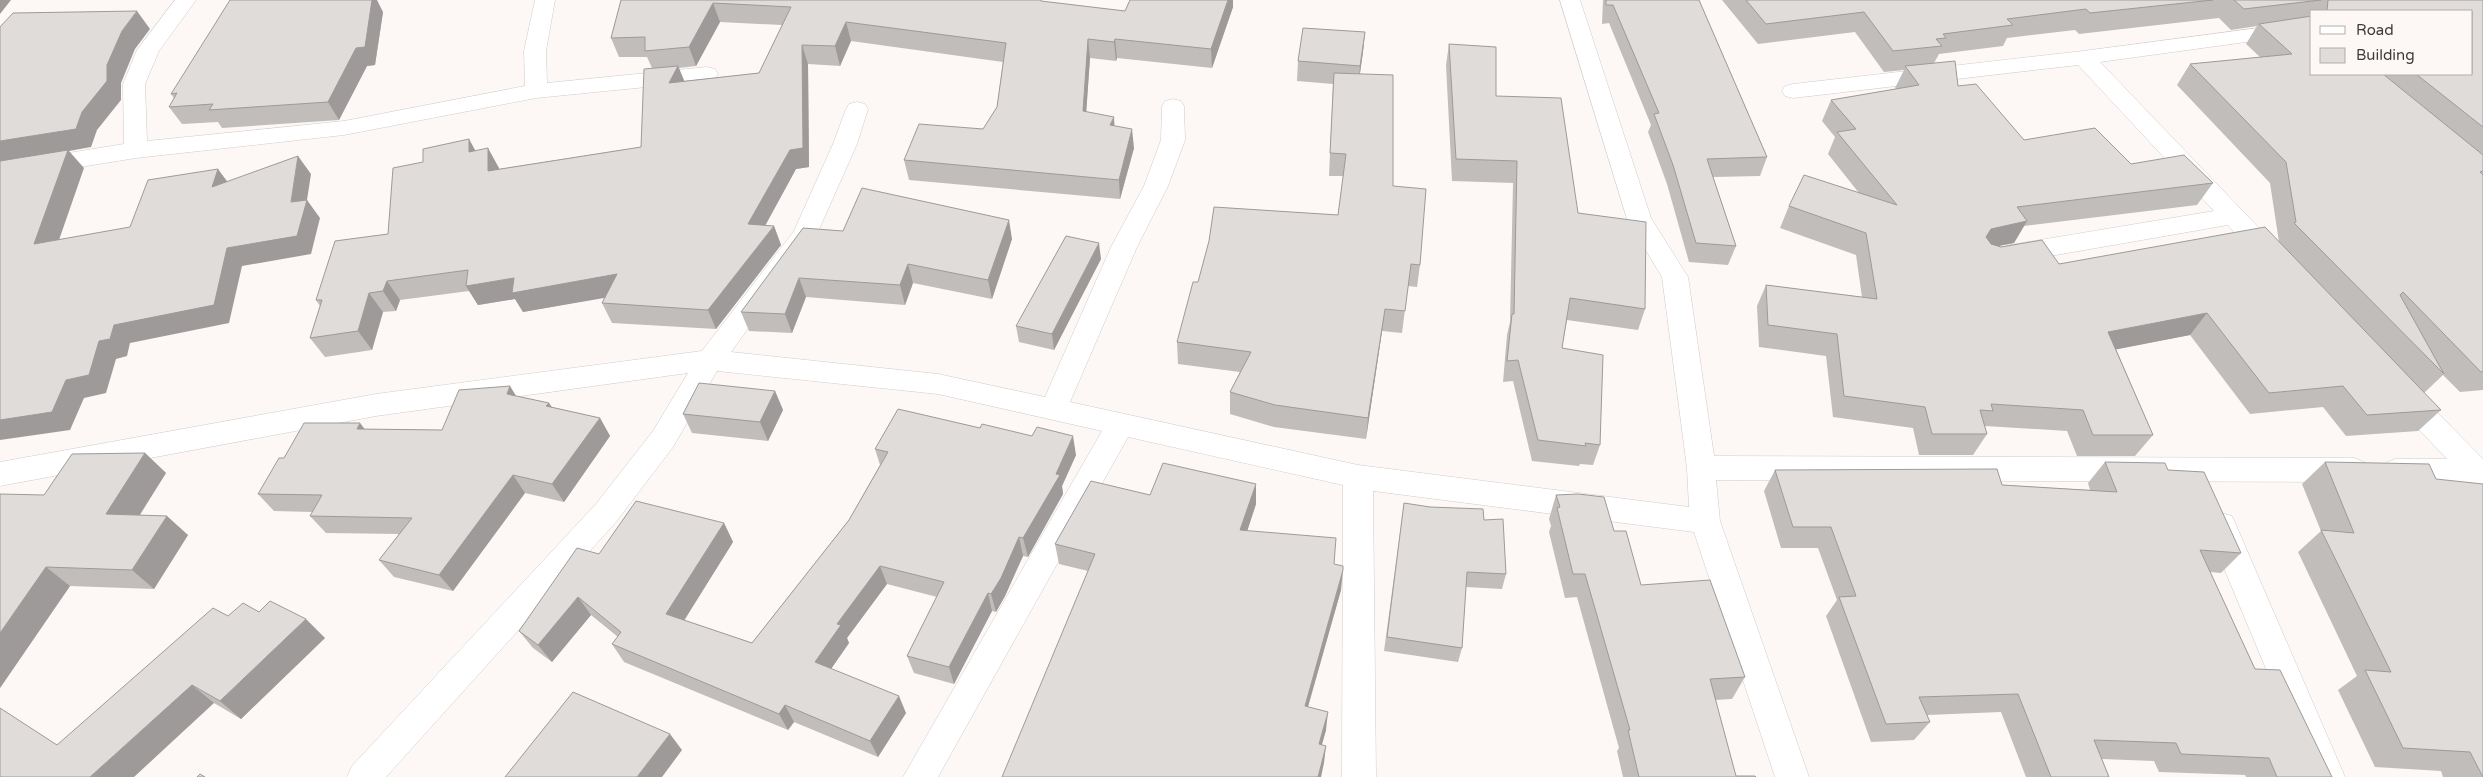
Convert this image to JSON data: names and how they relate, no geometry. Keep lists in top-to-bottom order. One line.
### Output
{"legend":["Road","Building"]}
